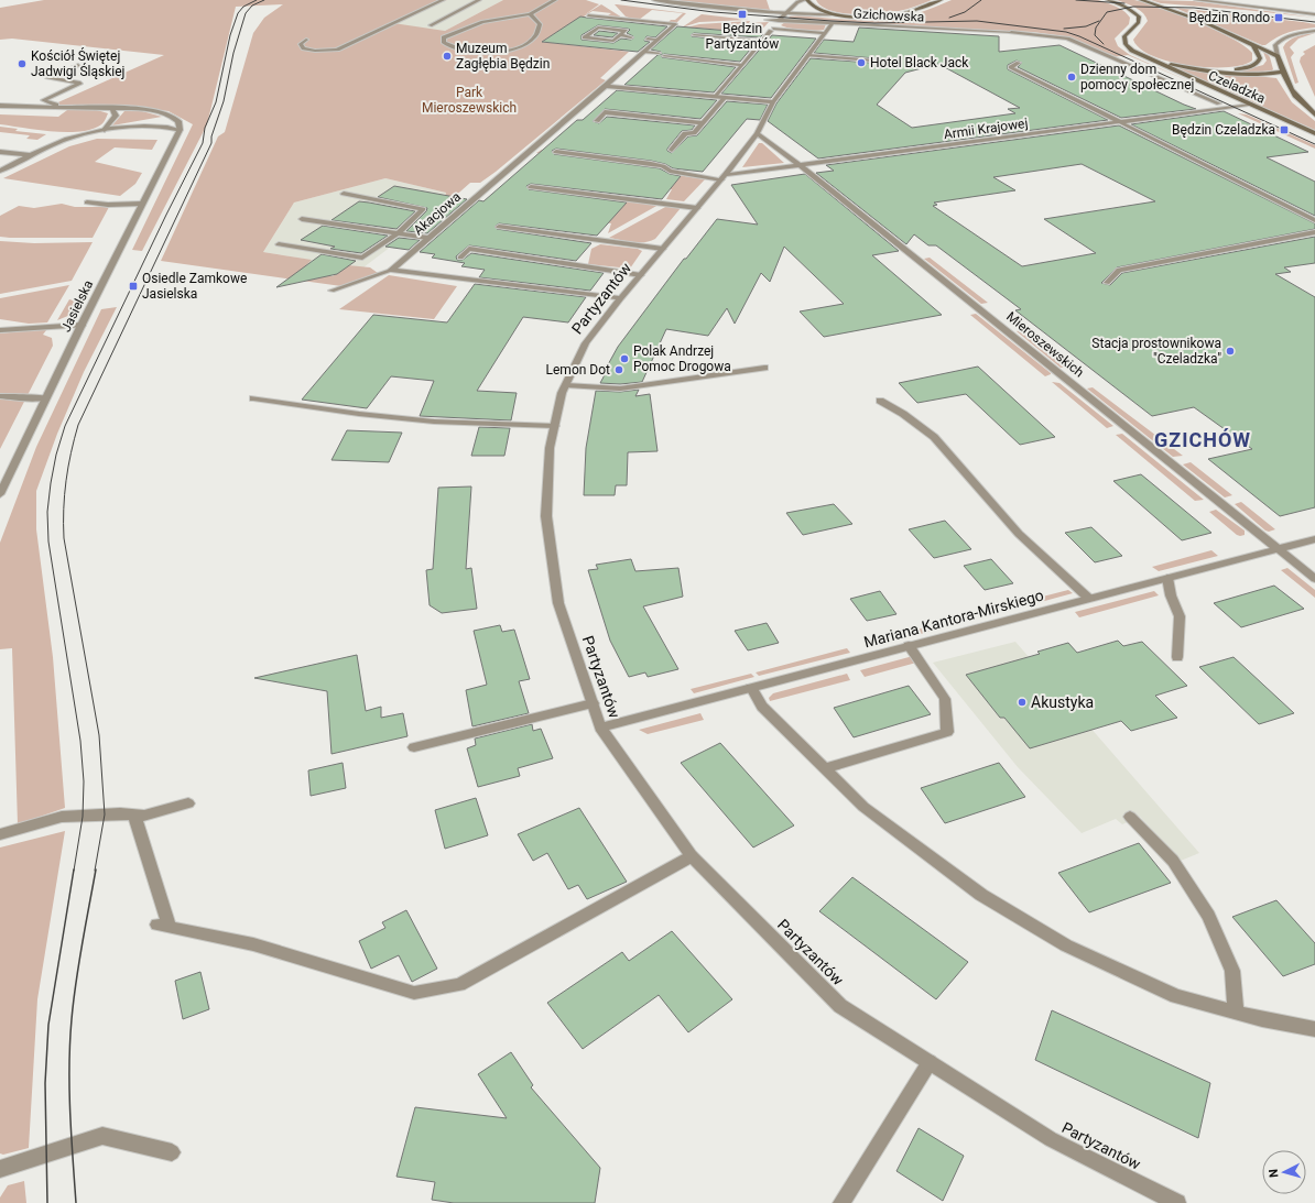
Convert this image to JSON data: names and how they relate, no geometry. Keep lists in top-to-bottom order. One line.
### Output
{"streets":{"main road":["Czeladzka"],"street":["Gzichowska","Armii Krajowej","Akacjowa","Partyzantów","Jasielska","Mieroszewskich","Mariana Kantora-Mirskiego"]},"crossings":[["Gzichowska","Partyzantów"],["Czeladzka","Armii Krajowej"],["Armii Krajowej","Partyzantów"],["Armii Krajowej","Mieroszewskich"],["Partyzantów","Mieroszewskich"],["Partyzantów","Mariana Kantora-Mirskiego"],["Mieroszewskich","Mariana Kantora-Mirskiego"]],"districts":["GZICHÓW"],"parks":["Park Mieroszewskich"],"places":{"transit":["Będzin Partyzantów","Będzin Rondo","Będzin Czeladzka","Osiedle Zamkowe Jasielska"],"other":["Muzeum Zagłębia Będzin","Hotel Black Jack","Kościół Świętej Jadwigi Śląskiej","Dzienny dom pomocy społecznej","Stacja prostownikowa \"Czeladzka\"","Polak Andrzej Pomoc Drogowa","Lemon Dot","Akustyka"]},"north":"left"}
